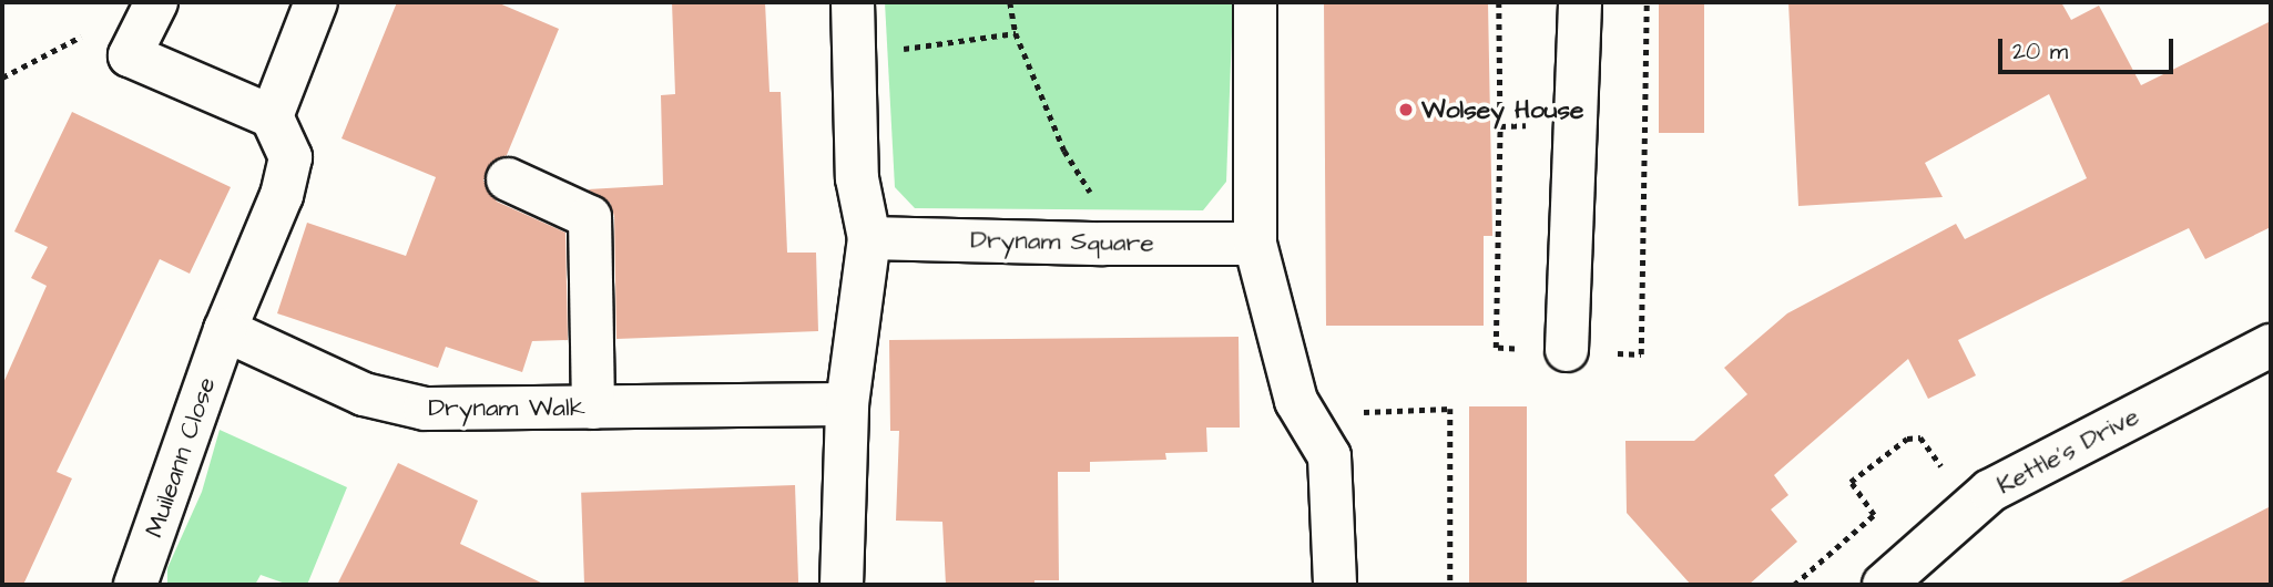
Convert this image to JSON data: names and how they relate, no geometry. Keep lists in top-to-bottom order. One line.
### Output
{"streets":{"street":["Drynam Square","Drynam Walk","Kettle's Drive","Muileann Close"]},"crossings":[["Drynam Walk","Muileann Close"]],"places":["Wolsey House"],"scale_bar":"20 m"}
